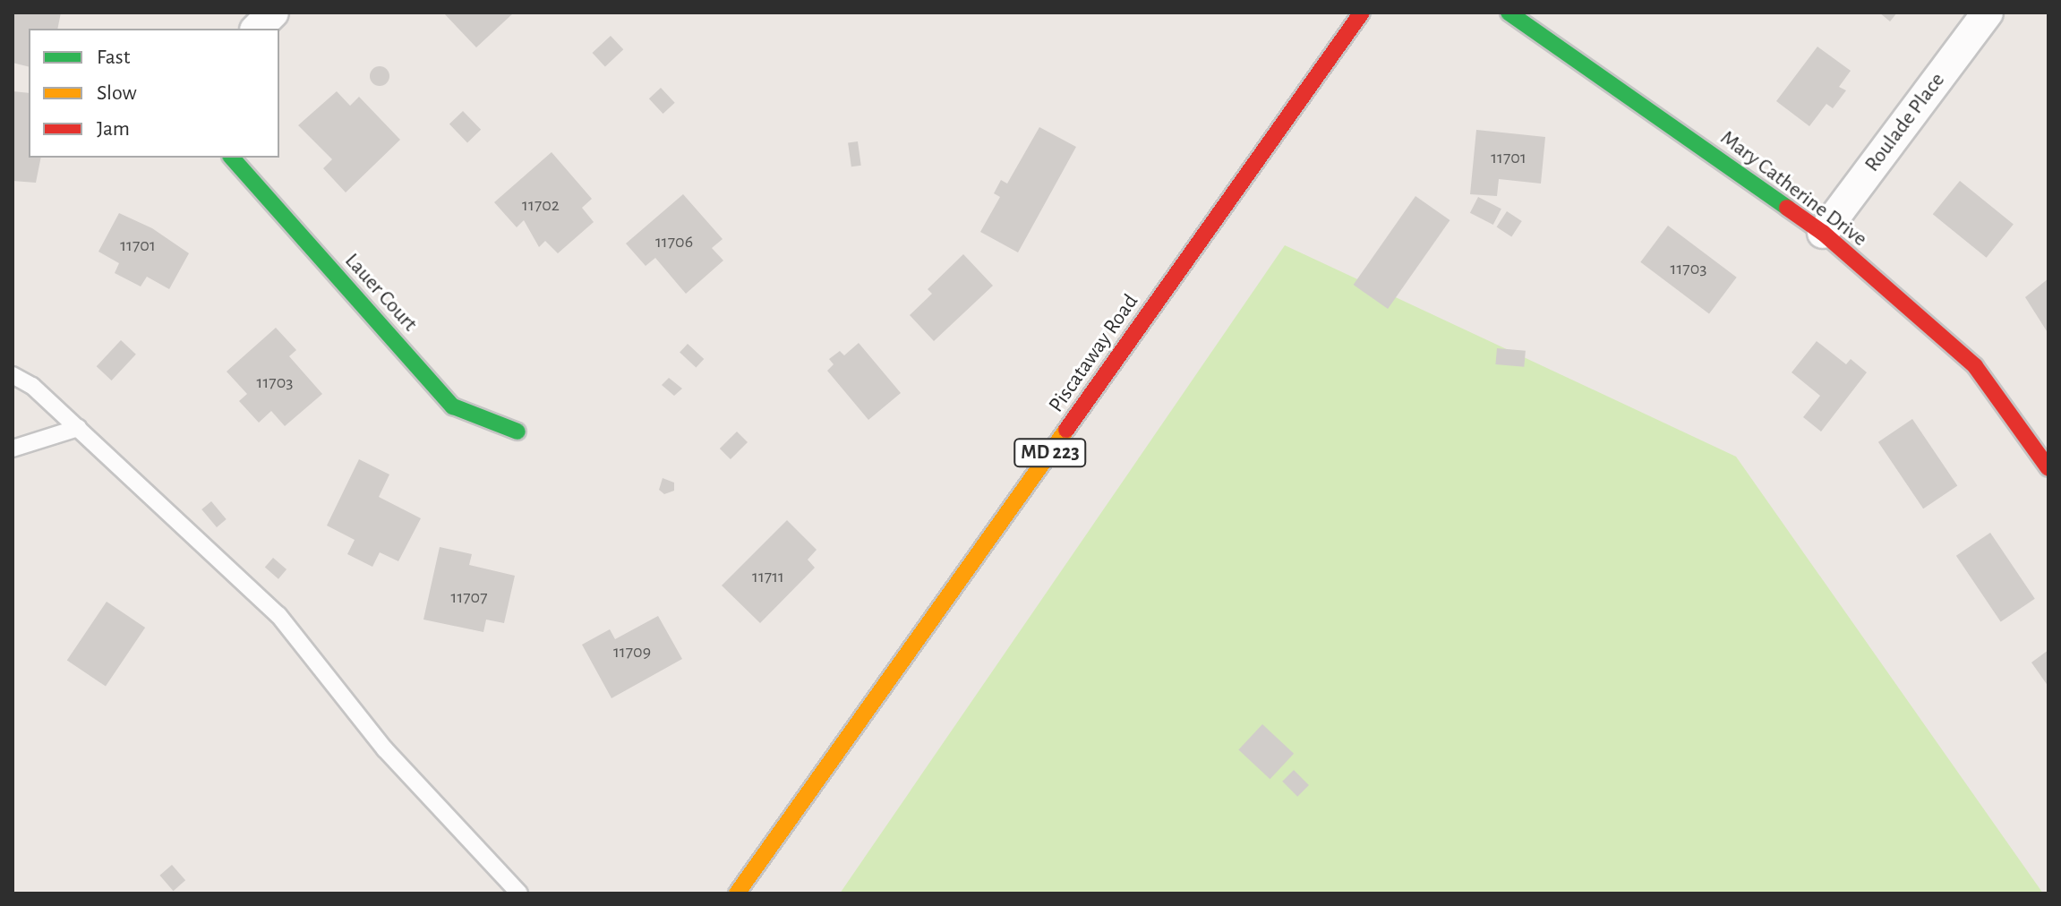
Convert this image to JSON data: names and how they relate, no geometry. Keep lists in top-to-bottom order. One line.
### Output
{"streets":{"street":["Roulade Place","Mary Catherine Drive","Lauer Court","Piscataway Road","MD 223"]},"crossings":[["Roulade Place","Mary Catherine Drive"]],"house_numbers":["11701","11702","11706","11701","11703","11703","11711","11707","11709"],"legend":["Fast","Slow","Jam"]}
